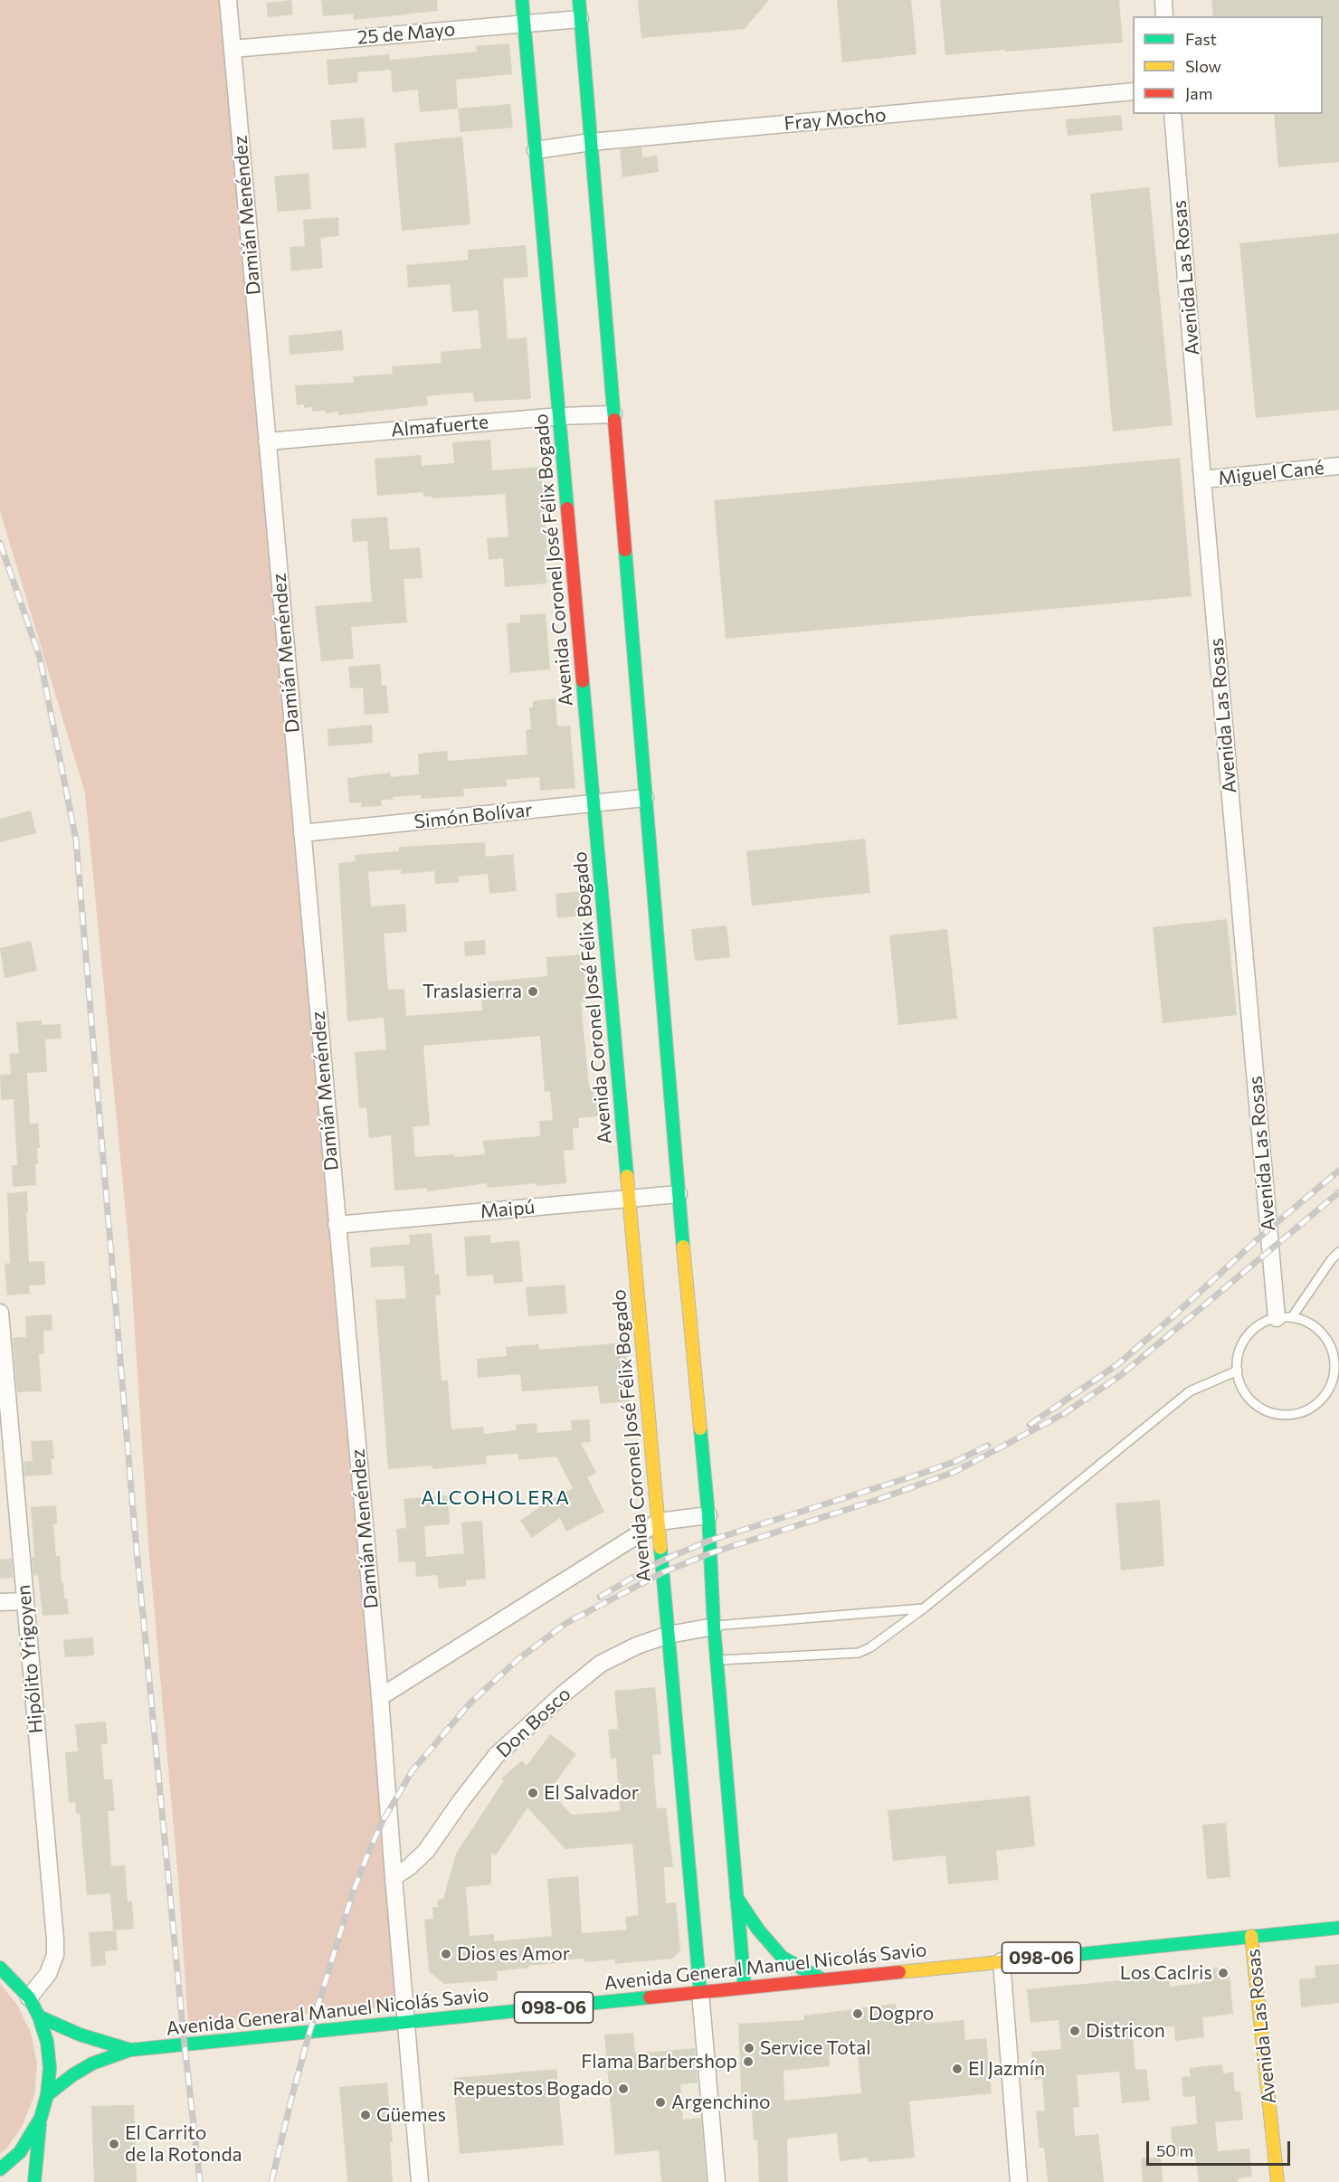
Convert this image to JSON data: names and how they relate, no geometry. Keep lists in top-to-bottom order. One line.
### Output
{"streets":{"main road":["Avenida Las Rosas","Avenida Coronel José Félix Bogado","098-06","Avenida General Manuel Nicolás Savio"],"street":["25 de Mayo","Fray Mocho","Damián Menéndez","Almafuerte","Miguel Cané","Simón Bolívar","Maipú","Hipólito Yrigoyen","Don Bosco"]},"crossings":[["25 de Mayo","Damián Menéndez"],["25 de Mayo","Avenida Coronel José Félix Bogado"],["Fray Mocho","Avenida Coronel José Félix Bogado"],["Damián Menéndez","Almafuerte"],["Damián Menéndez","Simón Bolívar"],["Damián Menéndez","Maipú"],["Damián Menéndez","Don Bosco"],["Damián Menéndez","Avenida General Manuel Nicolás Savio"],["Avenida Las Rosas","Miguel Cané"],["Avenida Las Rosas","Avenida General Manuel Nicolás Savio"],["Almafuerte","Avenida Coronel José Félix Bogado"],["Avenida Coronel José Félix Bogado","Simón Bolívar"],["Avenida Coronel José Félix Bogado","Maipú"],["Avenida Coronel José Félix Bogado","Don Bosco"],["Avenida Coronel José Félix Bogado","Avenida General Manuel Nicolás Savio"]],"districts":["ALCOHOLERA"],"places":["Traslasierra","El Salvador","Dios es Amor","Los Caclris","Dogpro","Districon","Service Total","Flama Barbershop","El Jazmín","Repuestos Bogado","Argenchino","Güemes","El Carrito de la Rotonda"],"legend":["Fast","Slow","Jam"],"scale_bar":"50 m"}
